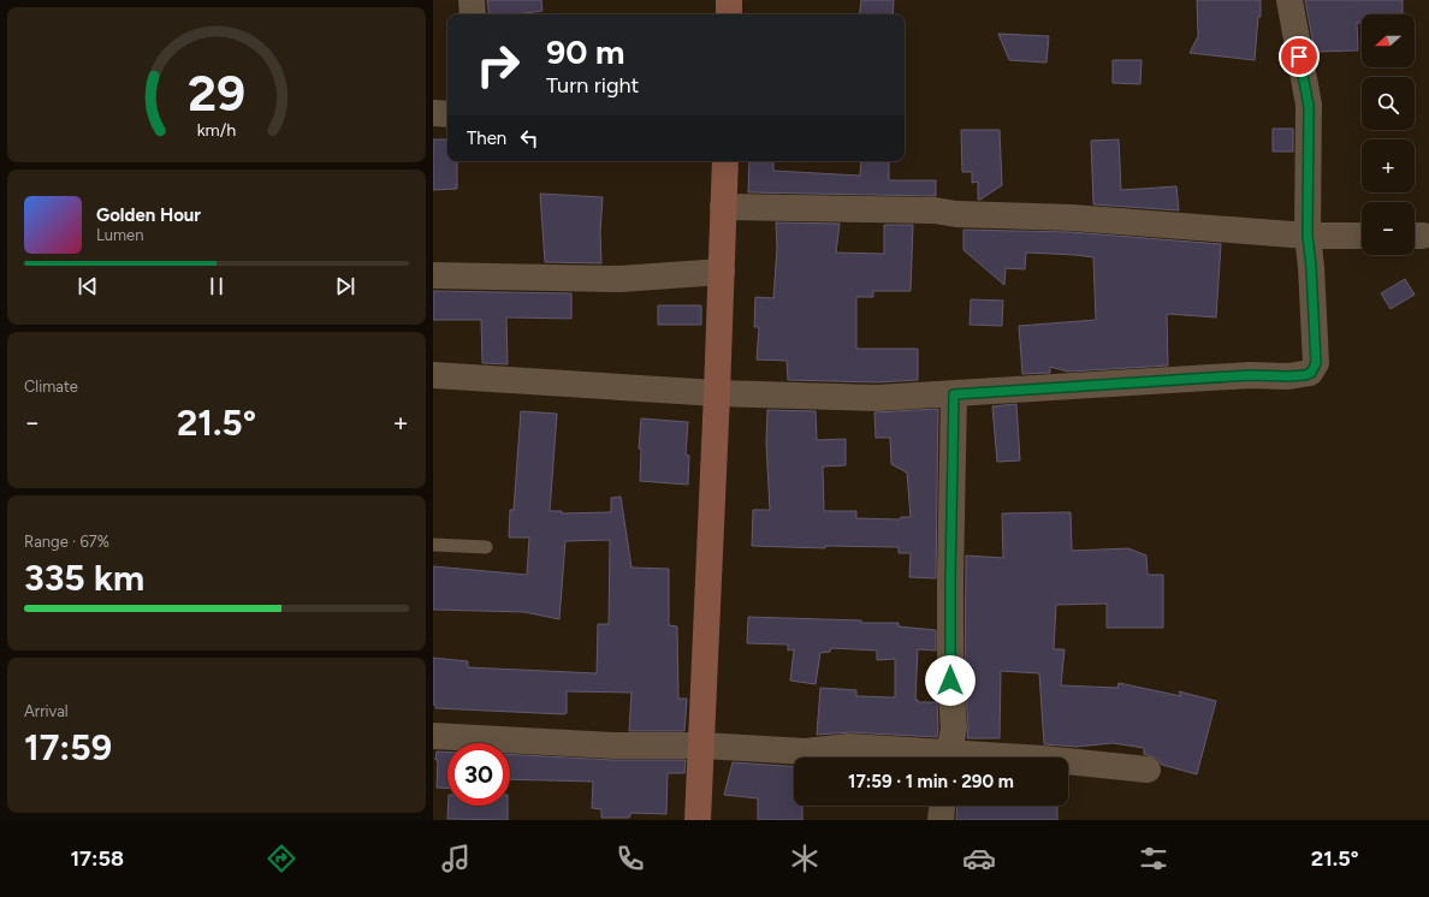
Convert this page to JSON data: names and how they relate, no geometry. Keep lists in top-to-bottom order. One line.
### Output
{"north":"left","page":{"map_buttons":["+","−"],"turn":["90 m","Turn right"],"then":"Then","song":["Golden Hour","Lumen"],"tile":["Climate",["Range · 67%","335 km"],["Arrival","17:59"]],"heat":["−","21.5°","+"],"limit":"30","trip":"17:59 · 1 min · 290 m","tabs":["17:58","21.5°"],"gauge":["29","km/h"]}}
